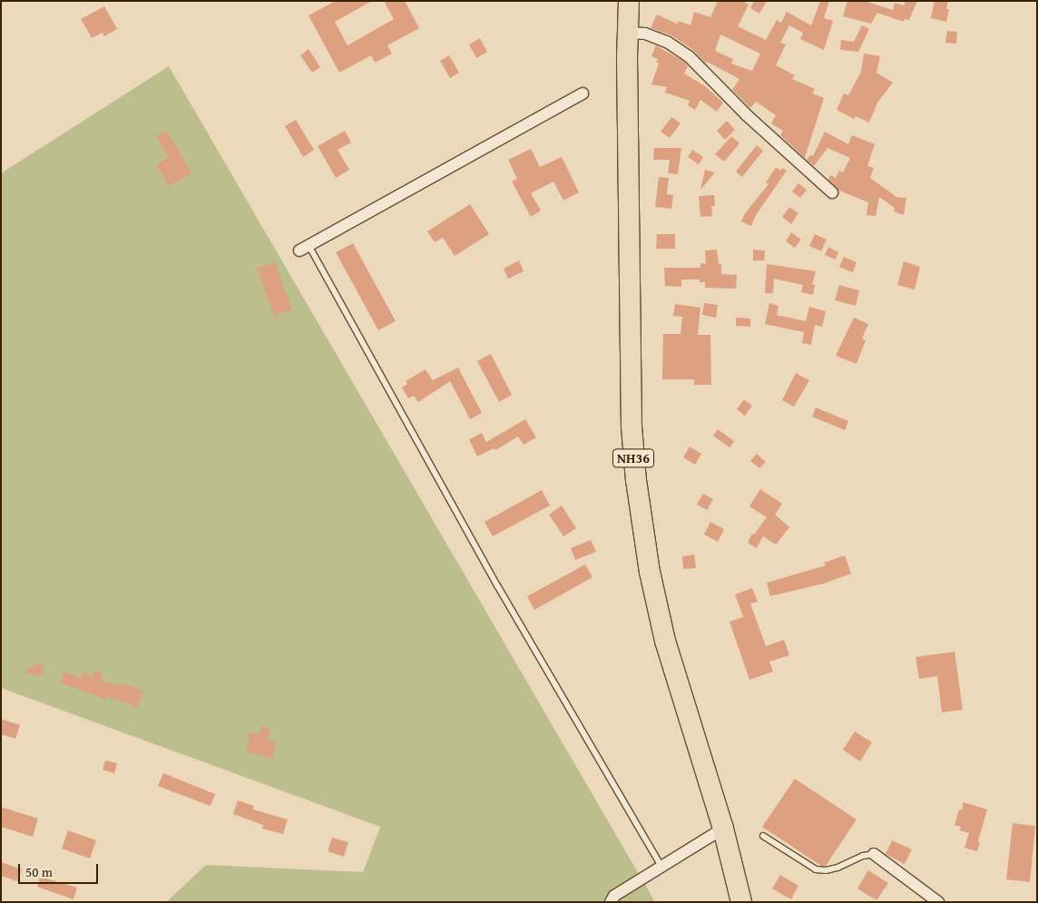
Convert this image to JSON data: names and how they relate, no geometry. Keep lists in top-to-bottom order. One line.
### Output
{"streets":{"highway":["NH36"]},"scale_bar":"50 m"}
